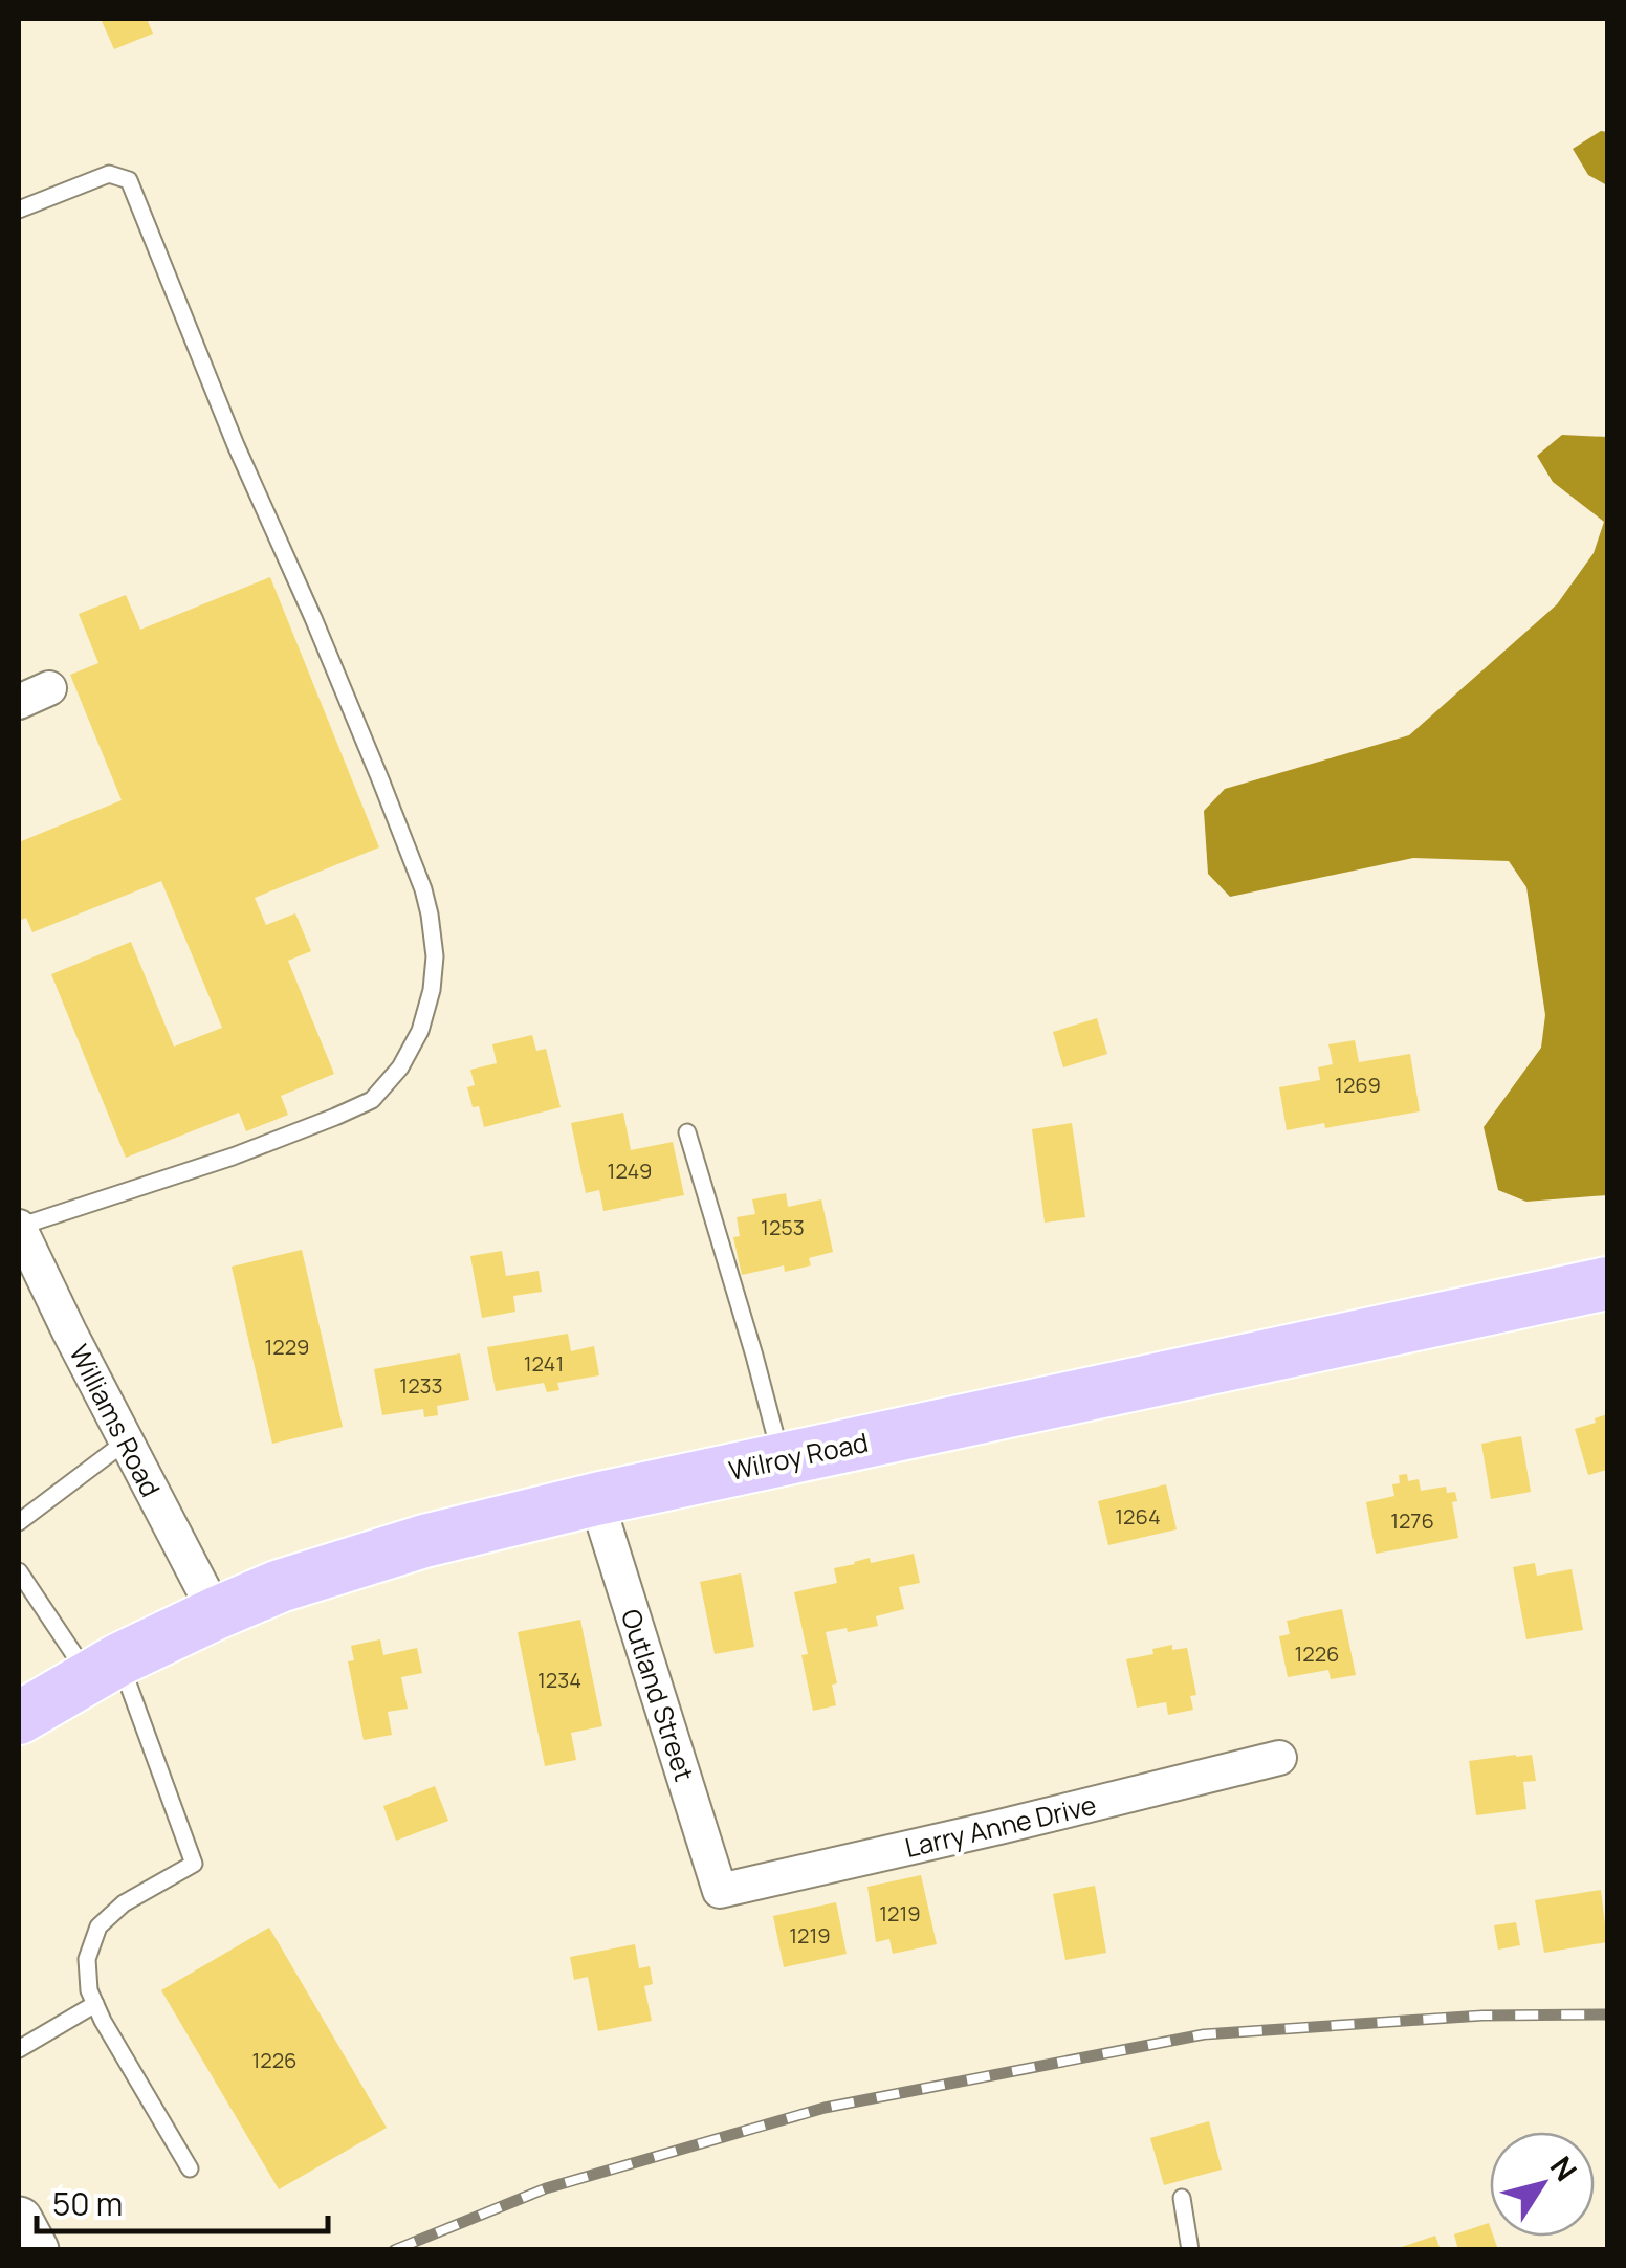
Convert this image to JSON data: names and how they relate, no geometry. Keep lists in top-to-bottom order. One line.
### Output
{"streets":{"main road":["Wilroy Road"],"street":["Williams Road","Outland Street","Larry Anne Drive"]},"crossings":[["Williams Road","Wilroy Road"],["Wilroy Road","Outland Street"],["Outland Street","Larry Anne Drive"]],"house_numbers":["1269","1249","1253","1229","1241","1233","1264","1276","1226","1234","1219","1219","1226"],"scale_bar":"50 m","north":"top right"}
